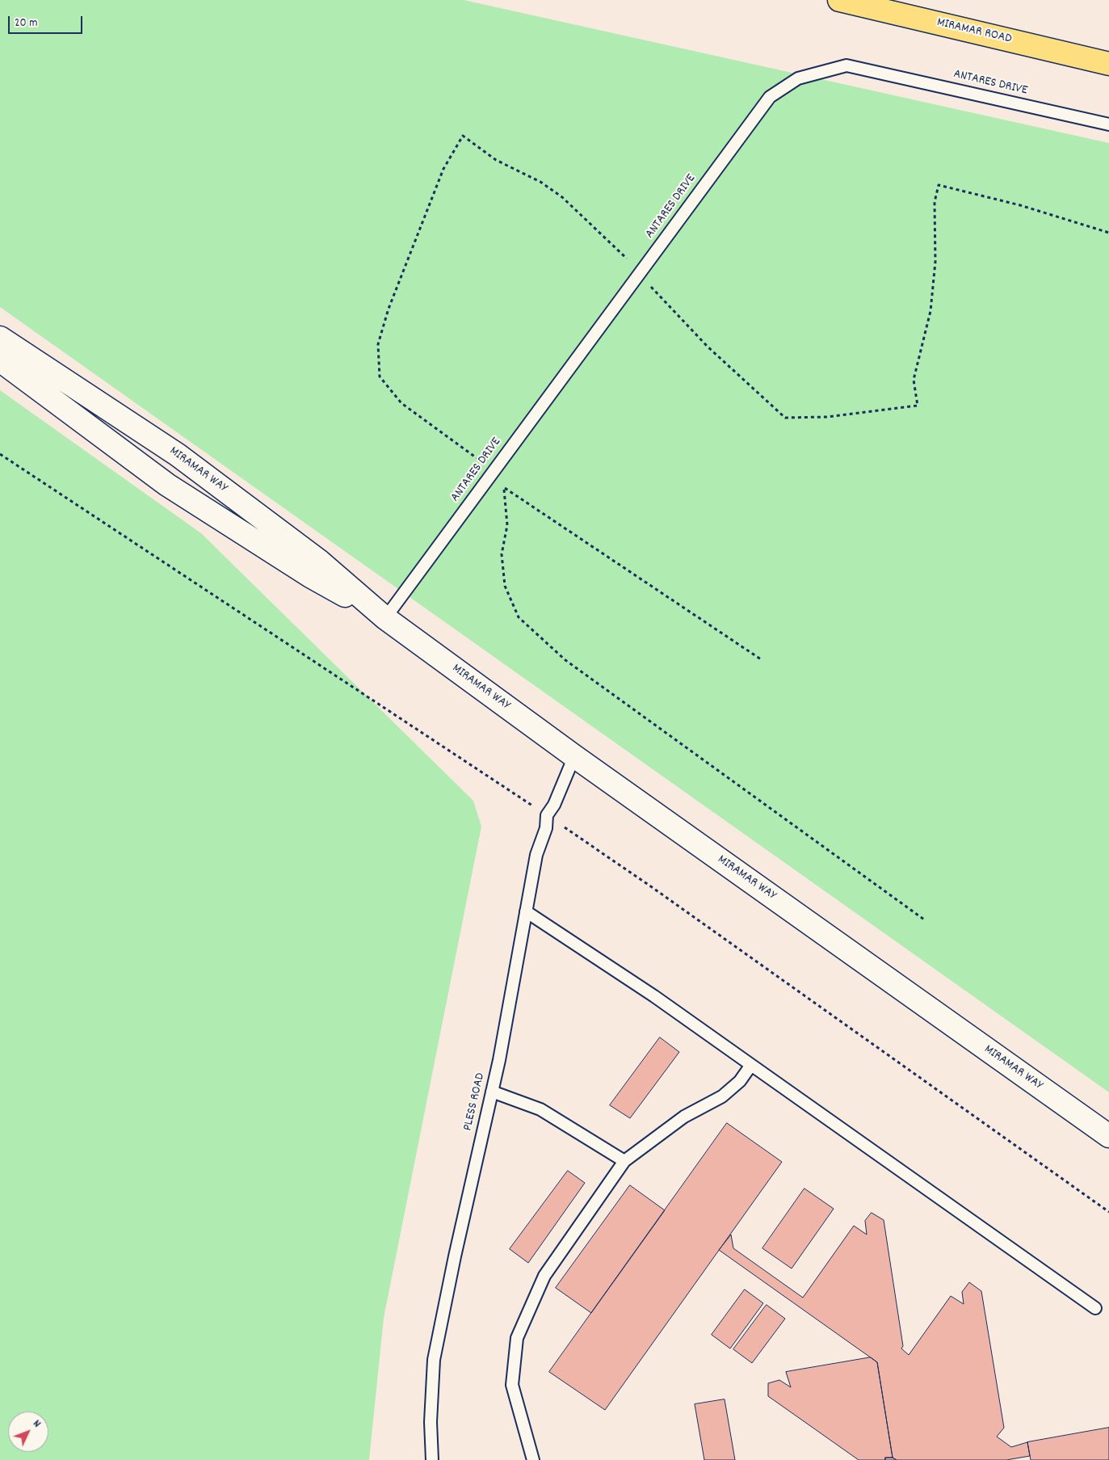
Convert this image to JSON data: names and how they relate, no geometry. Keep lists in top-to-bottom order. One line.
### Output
{"streets":{"main road":["MIRAMAR ROAD"],"street":["MIRAMAR WAY"],"lane":["ANTARES DRIVE","PLESS ROAD"]},"crossings":[["ANTARES DRIVE","MIRAMAR WAY"],["MIRAMAR WAY","PLESS ROAD"]],"scale_bar":"20 m","north":"top right"}
